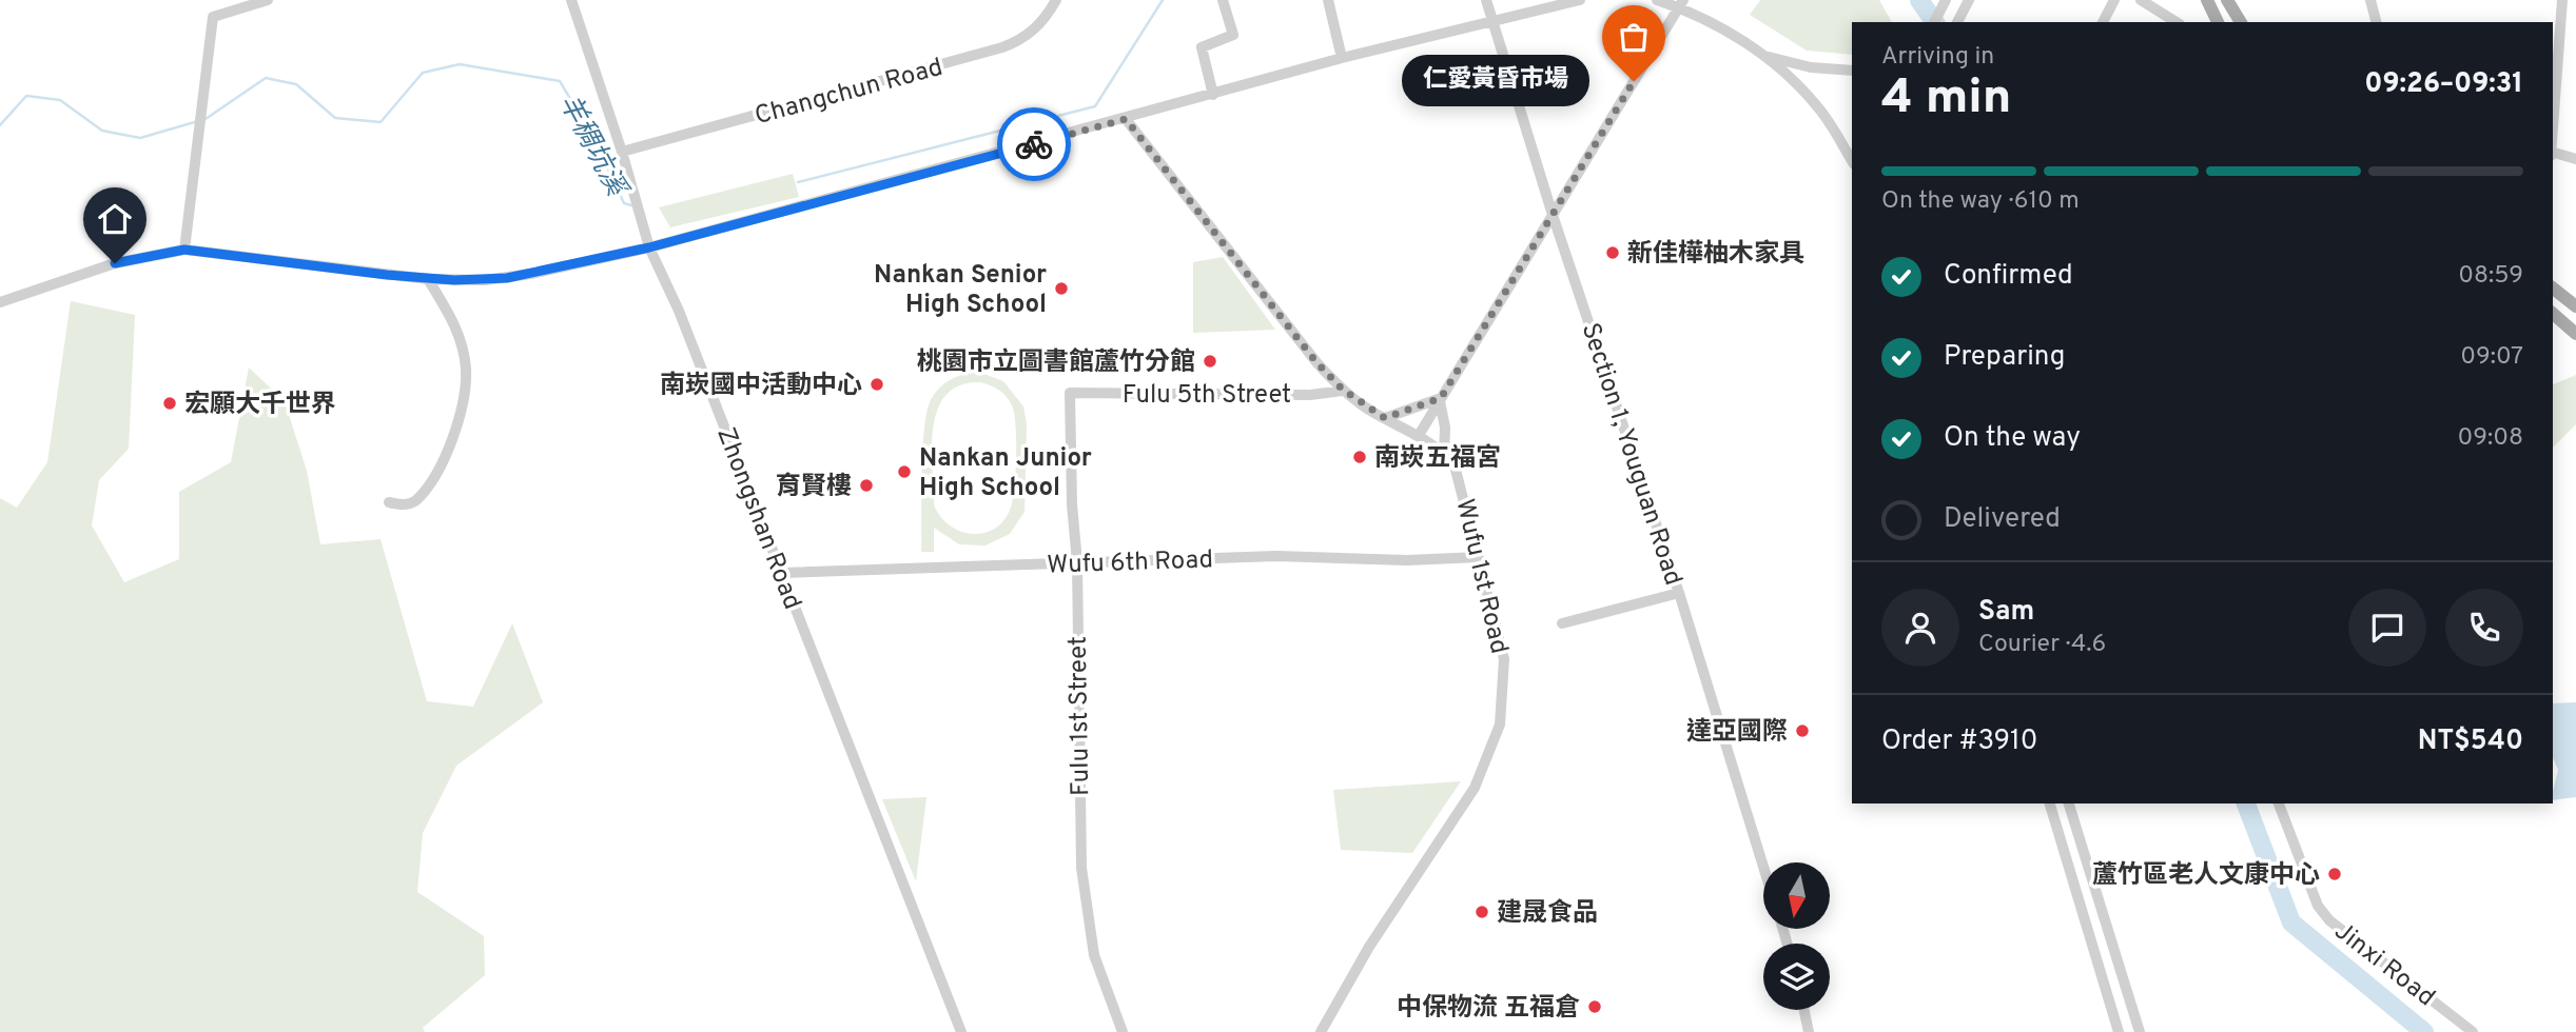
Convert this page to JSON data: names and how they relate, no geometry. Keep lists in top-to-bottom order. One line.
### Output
{"streets":{"street":["Changchun Road","Fulu 5th Street","Section 1, Youguan Road","Zhongshan Road","Wufu 6th Road","Wufu 1st Road","Fulu 1st Street","Jinxi Road"]},"crossings":[["Changchun Road","Zhongshan Road"],["Fulu 5th Street","Fulu 1st Street"],["Zhongshan Road","Wufu 6th Road"],["Wufu 6th Road","Wufu 1st Road"],["Wufu 6th Road","Fulu 1st Street"]],"water":["羊稠坑溪"],"places":["仁愛黃昏市場","新佳樺柚木家具","Nankan Senior High School","桃園市立圖書館蘆竹分館","南崁國中活動中心","宏願大千世界","南崁五福宮","Nankan Junior High School","育賢樓","達亞國際","蘆竹區老人文康中心","建晟食品","中保物流 五福倉"],"north":"bottom","page":{"heading":["4 min","Arriving in","09:26–09:31"],"panel":["Sam","Courier · 4.6","Order #3910","NT$540"],"bubble":"仁愛黃昏市場","bar":"On the way · 610 m","list":[["Confirmed","08:59"],["Preparing","09:07"],["On the way","09:08"],"Delivered"]}}
